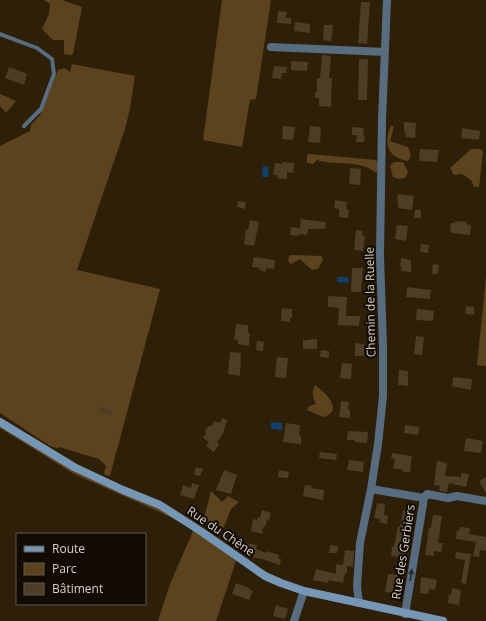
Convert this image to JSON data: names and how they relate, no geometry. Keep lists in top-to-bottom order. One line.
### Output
{"streets":{"street":["Chemin de la Ruelle","Rue du Chêne","Rue des Gerbiers"]},"crossings":[["Chemin de la Ruelle","Rue du Chêne"],["Chemin de la Ruelle","Rue des Gerbiers"],["Rue du Chêne","Rue des Gerbiers"]],"one_way":["Rue des Gerbiers"],"legend":["Route","Parc","Bâtiment"]}
